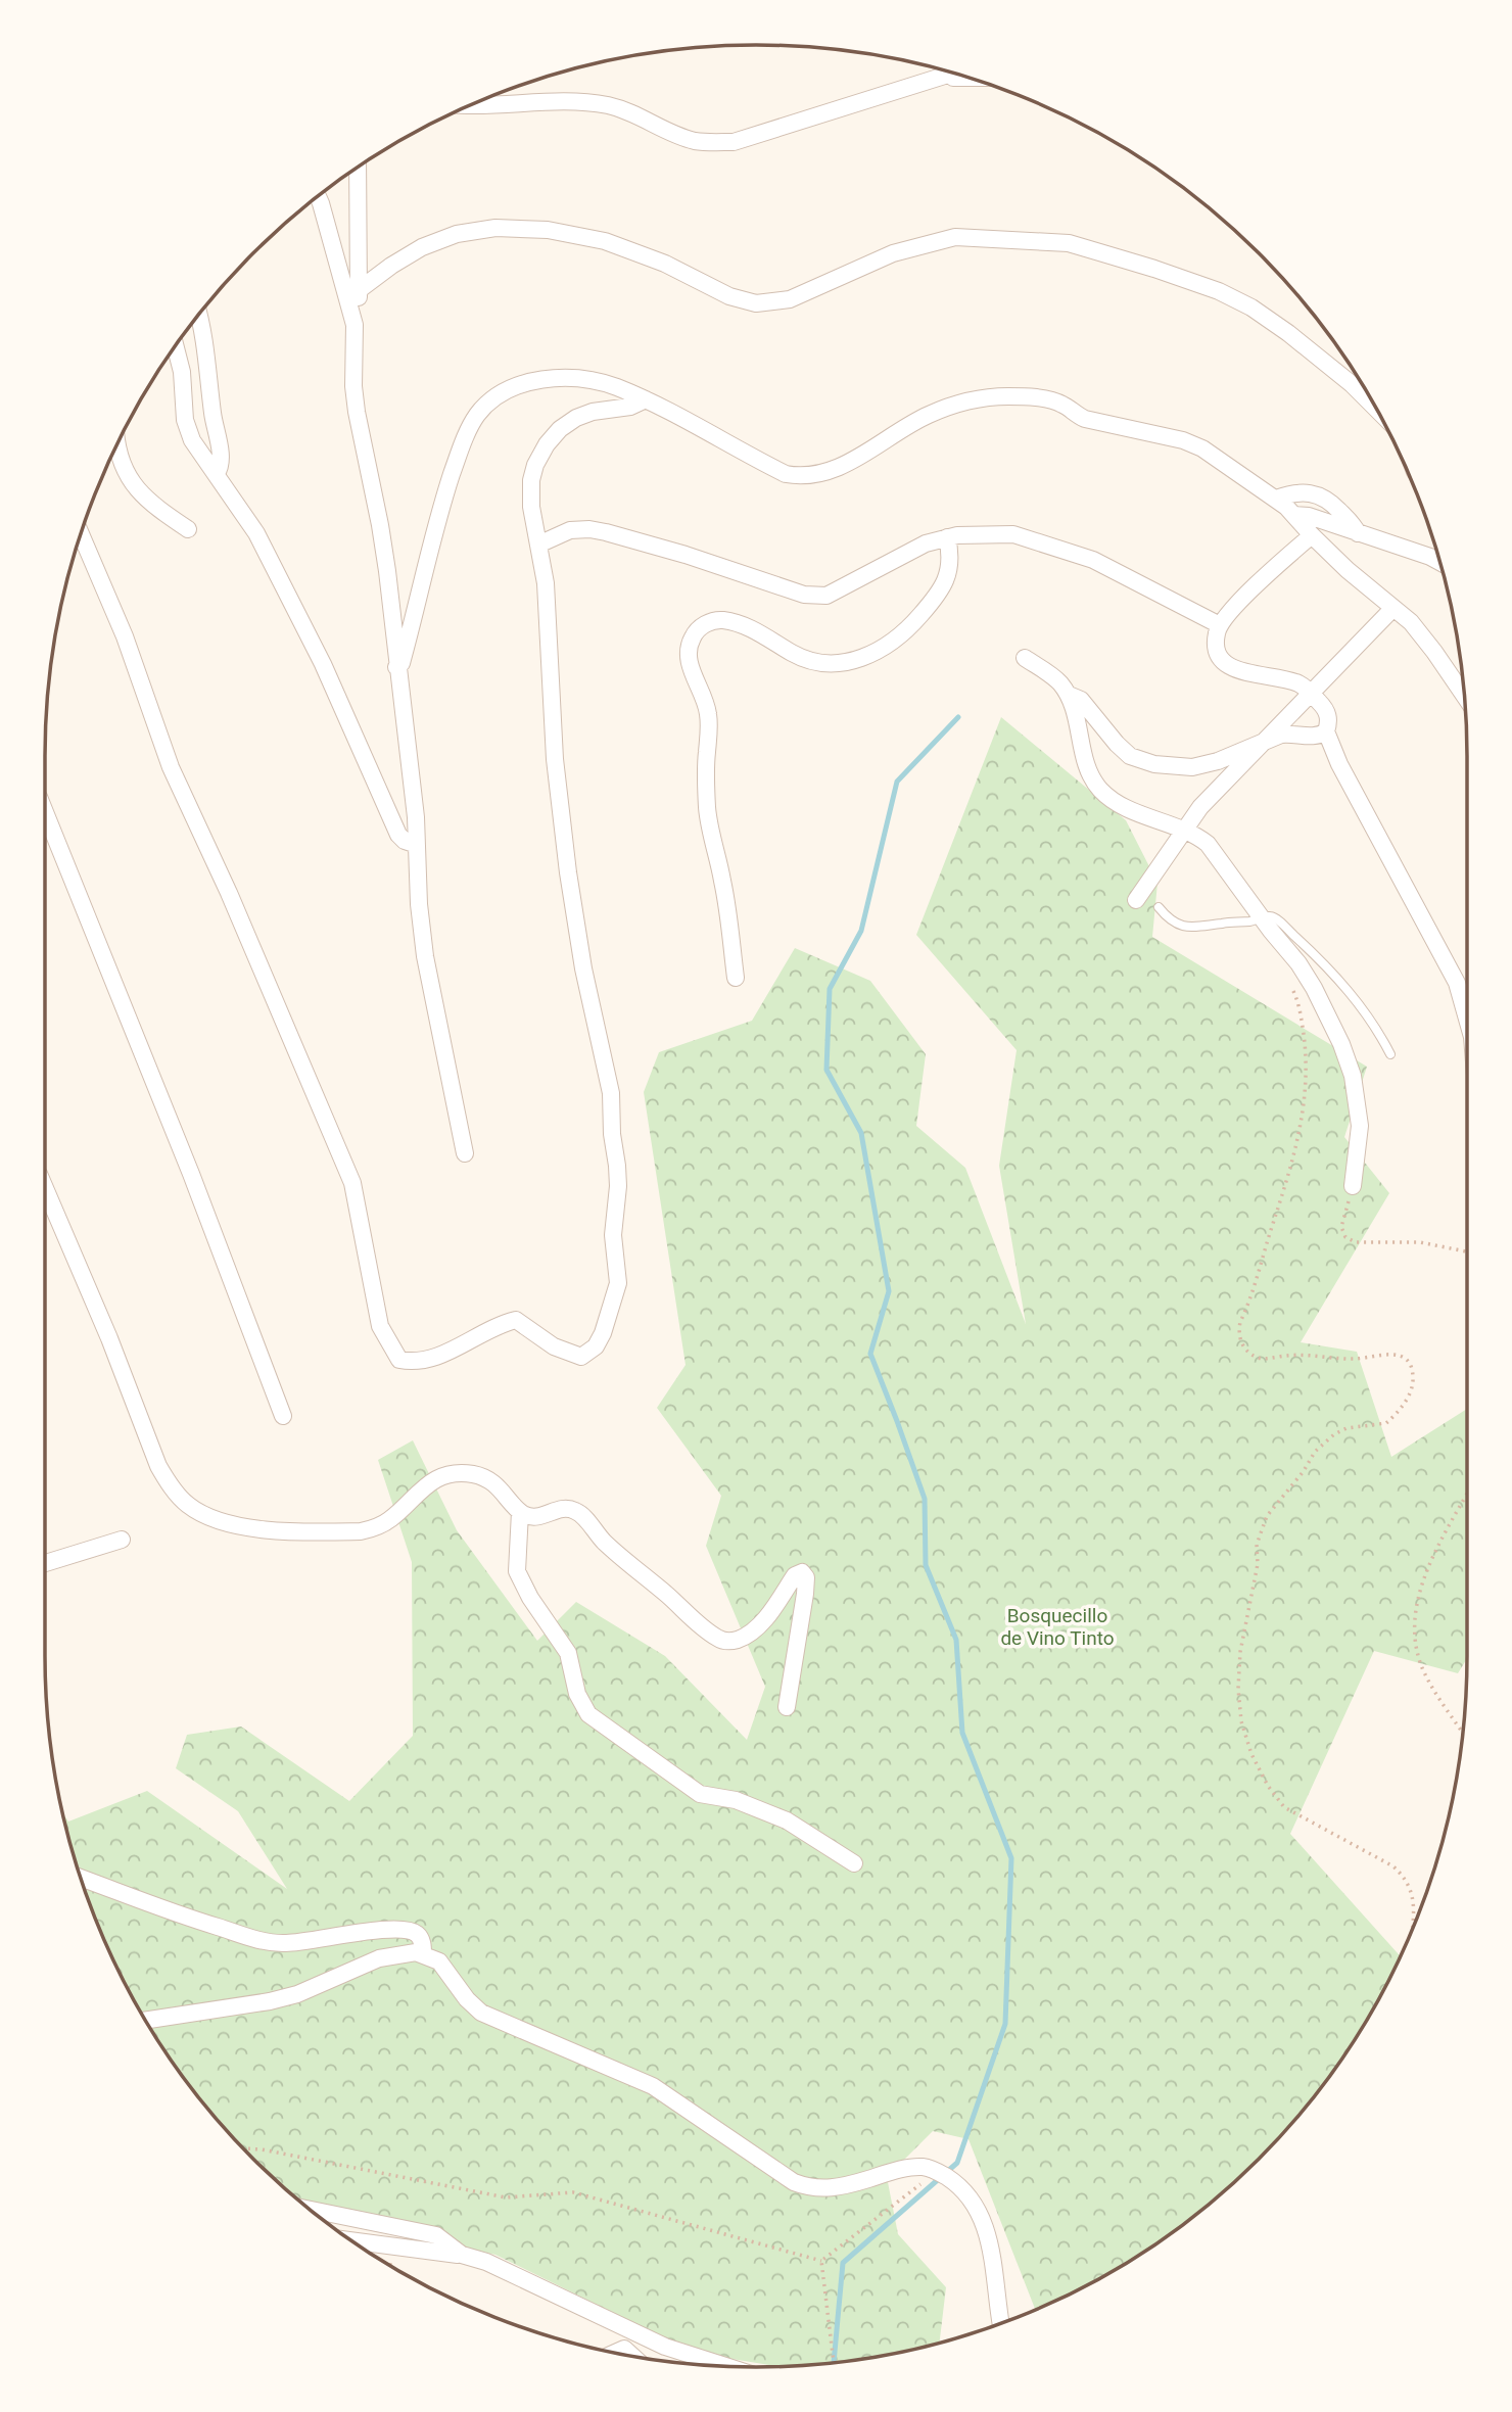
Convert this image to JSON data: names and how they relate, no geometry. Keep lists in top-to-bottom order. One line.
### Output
{"parks":["Bosquecillo de Vino Tinto"]}
